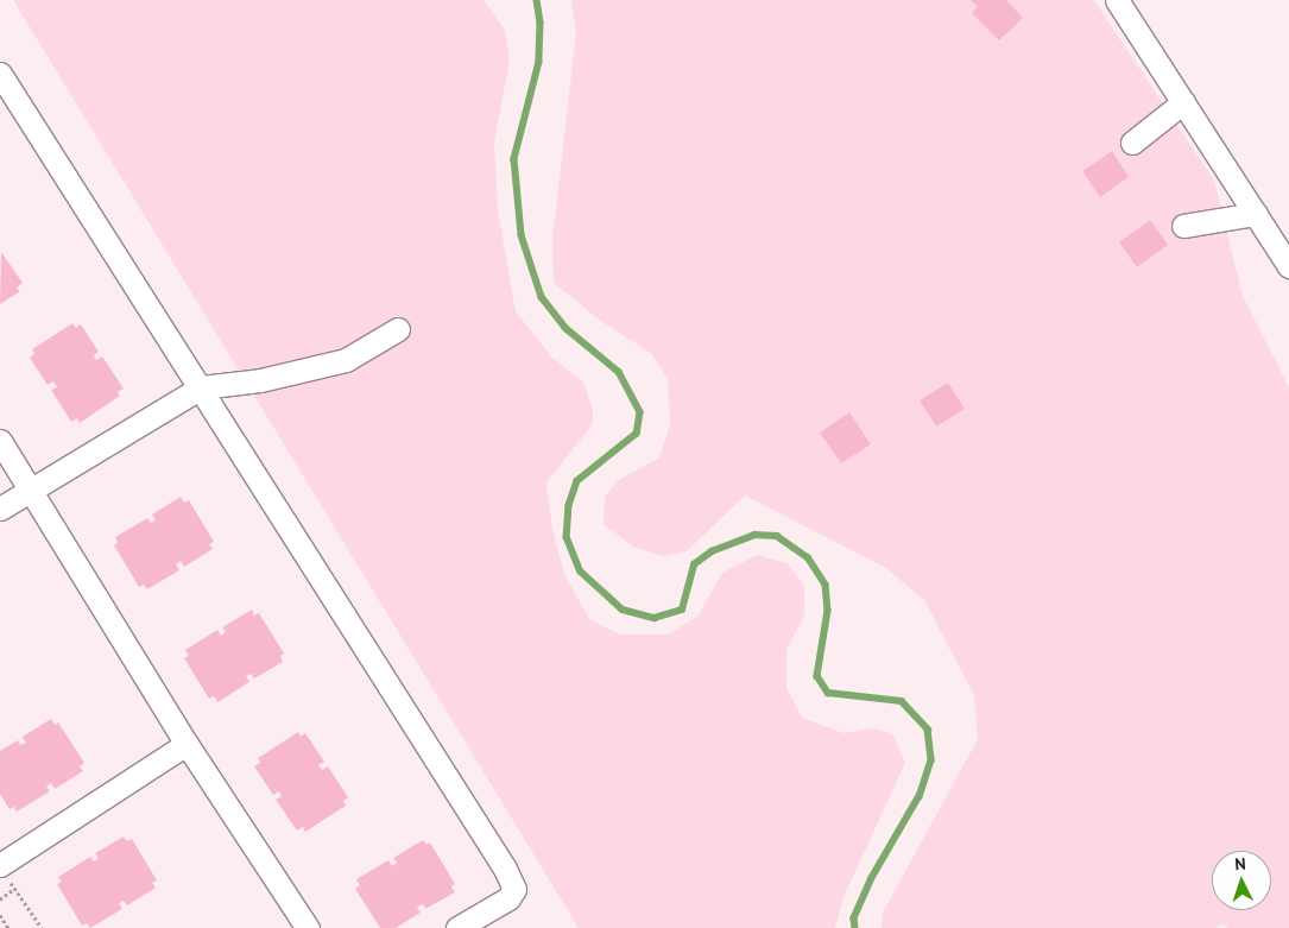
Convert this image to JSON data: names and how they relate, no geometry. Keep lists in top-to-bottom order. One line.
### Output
{"north":"top"}
